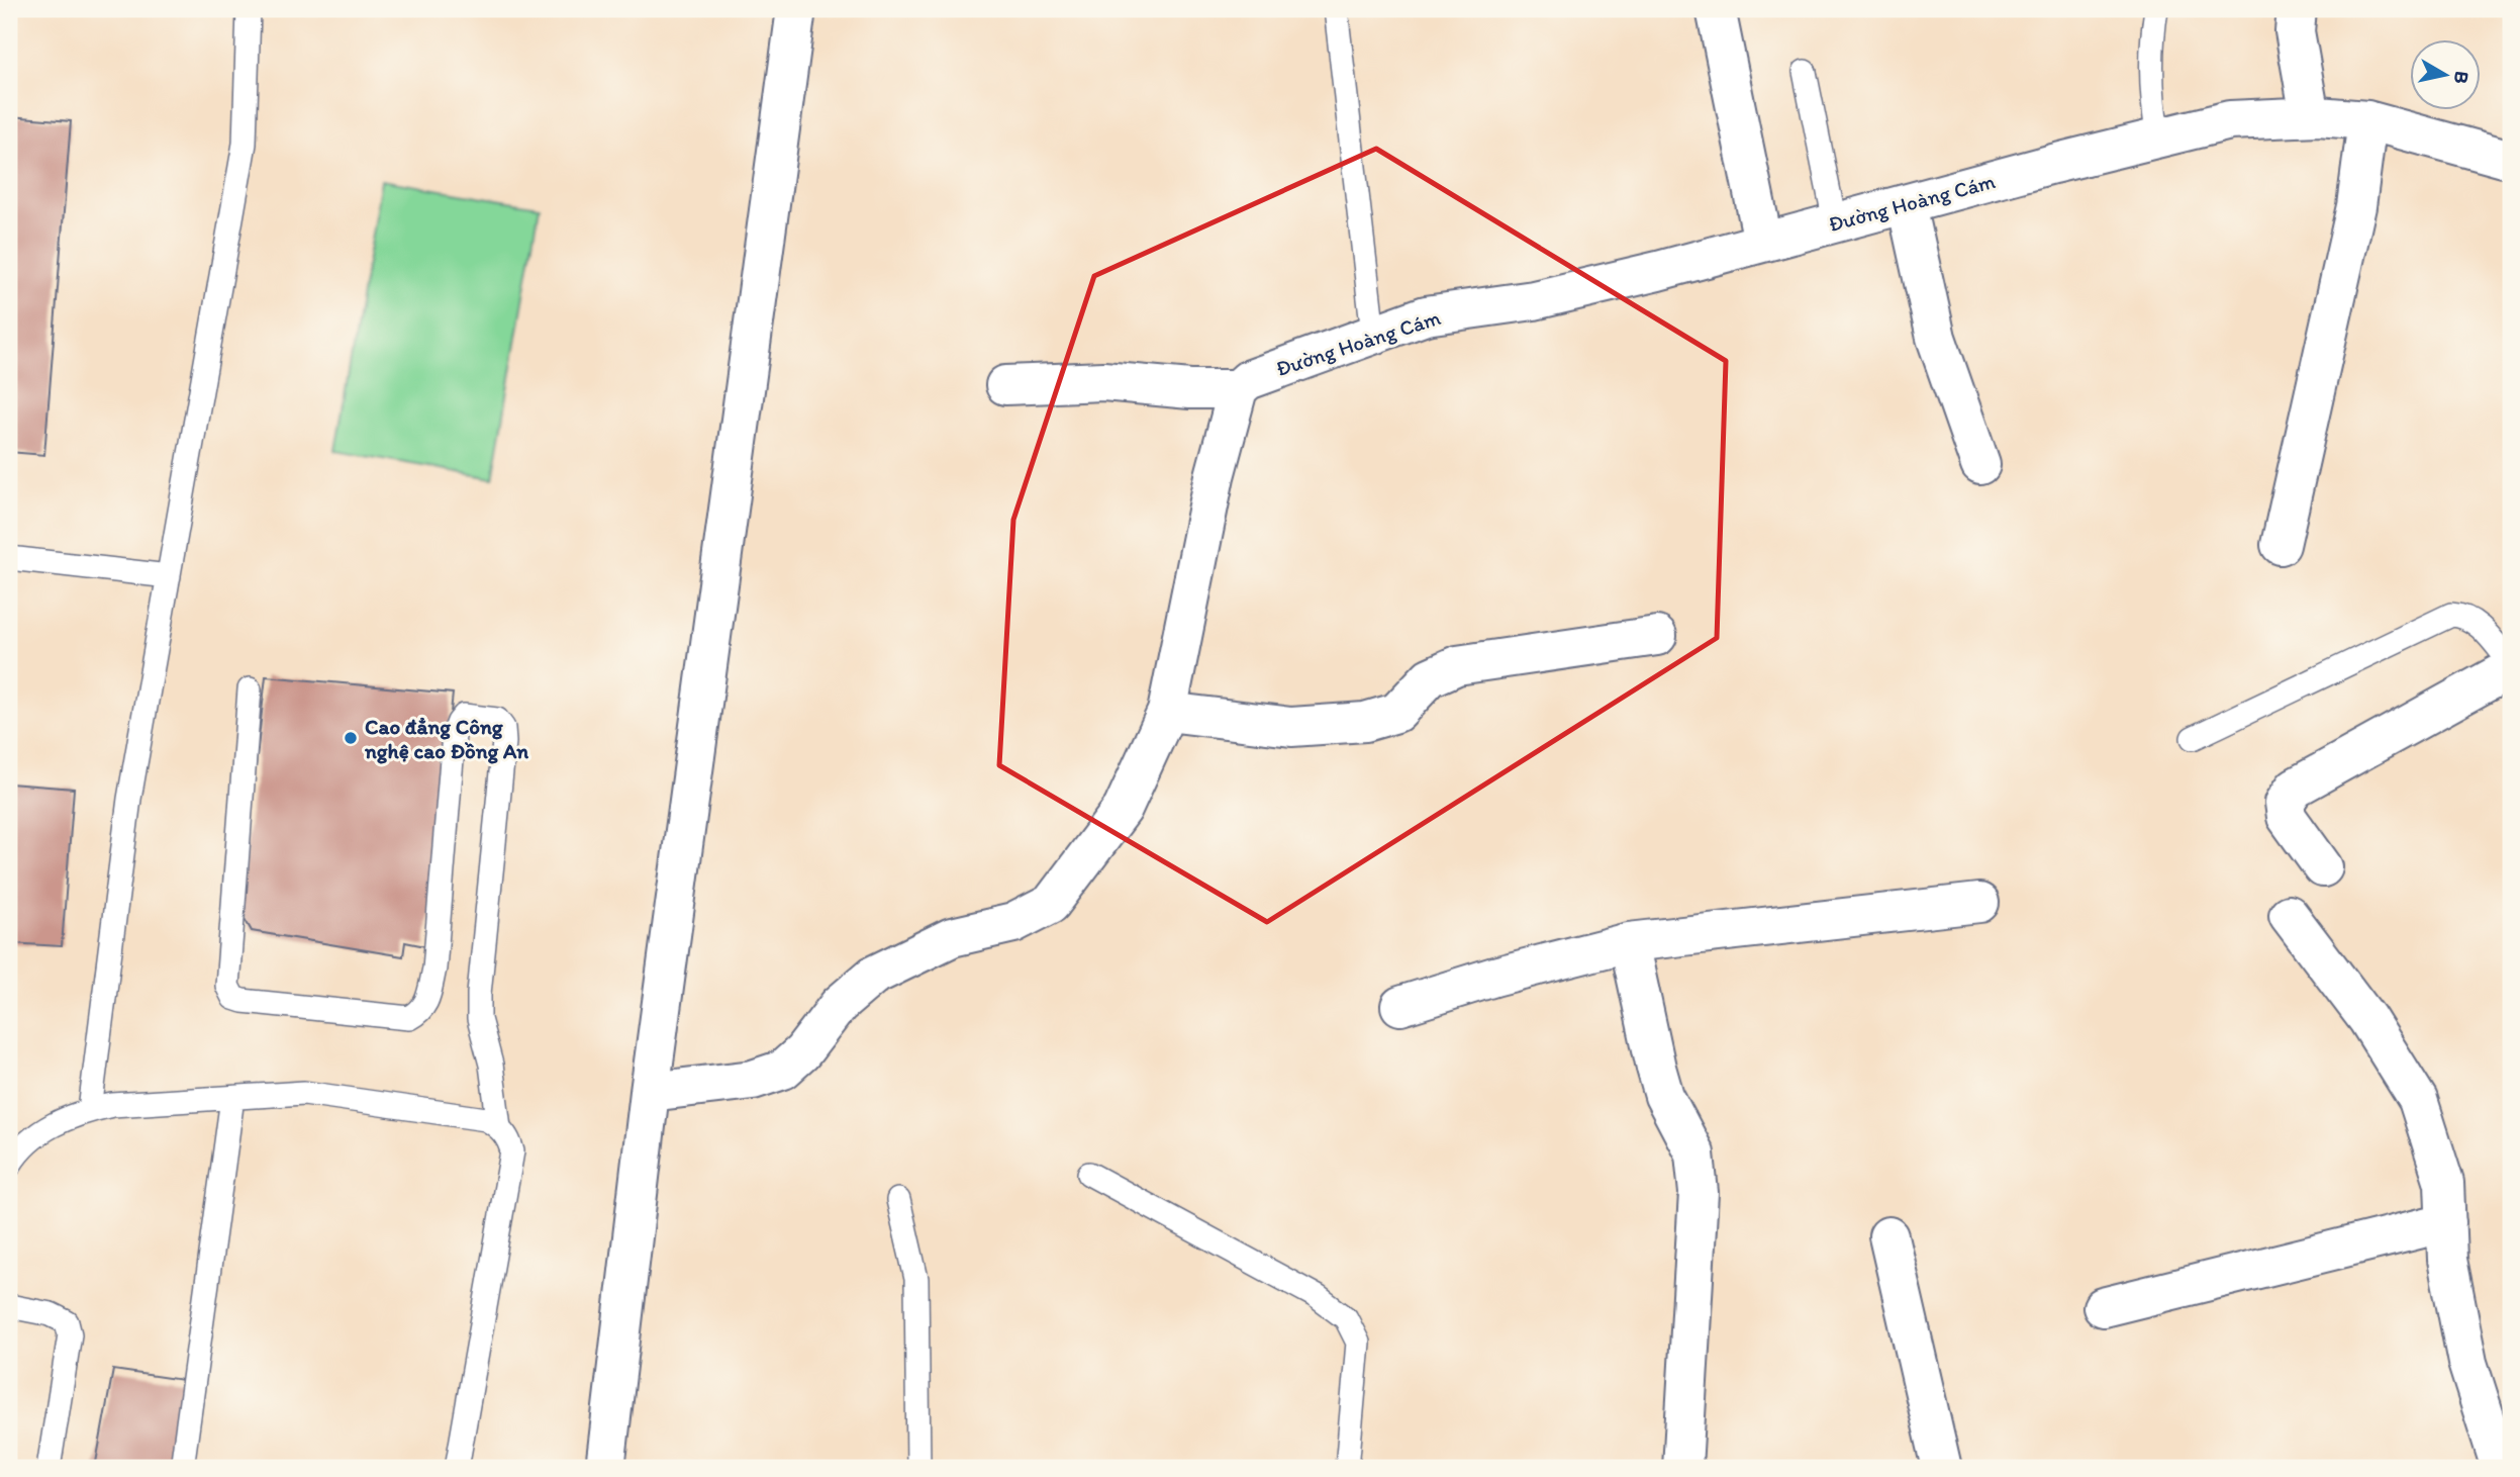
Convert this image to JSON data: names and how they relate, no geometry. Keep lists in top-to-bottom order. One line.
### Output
{"streets":{"street":["Đường Hoàng Cám"]},"places":["Cao đẳng Công nghệ cao Đồng An"],"north":"right"}
